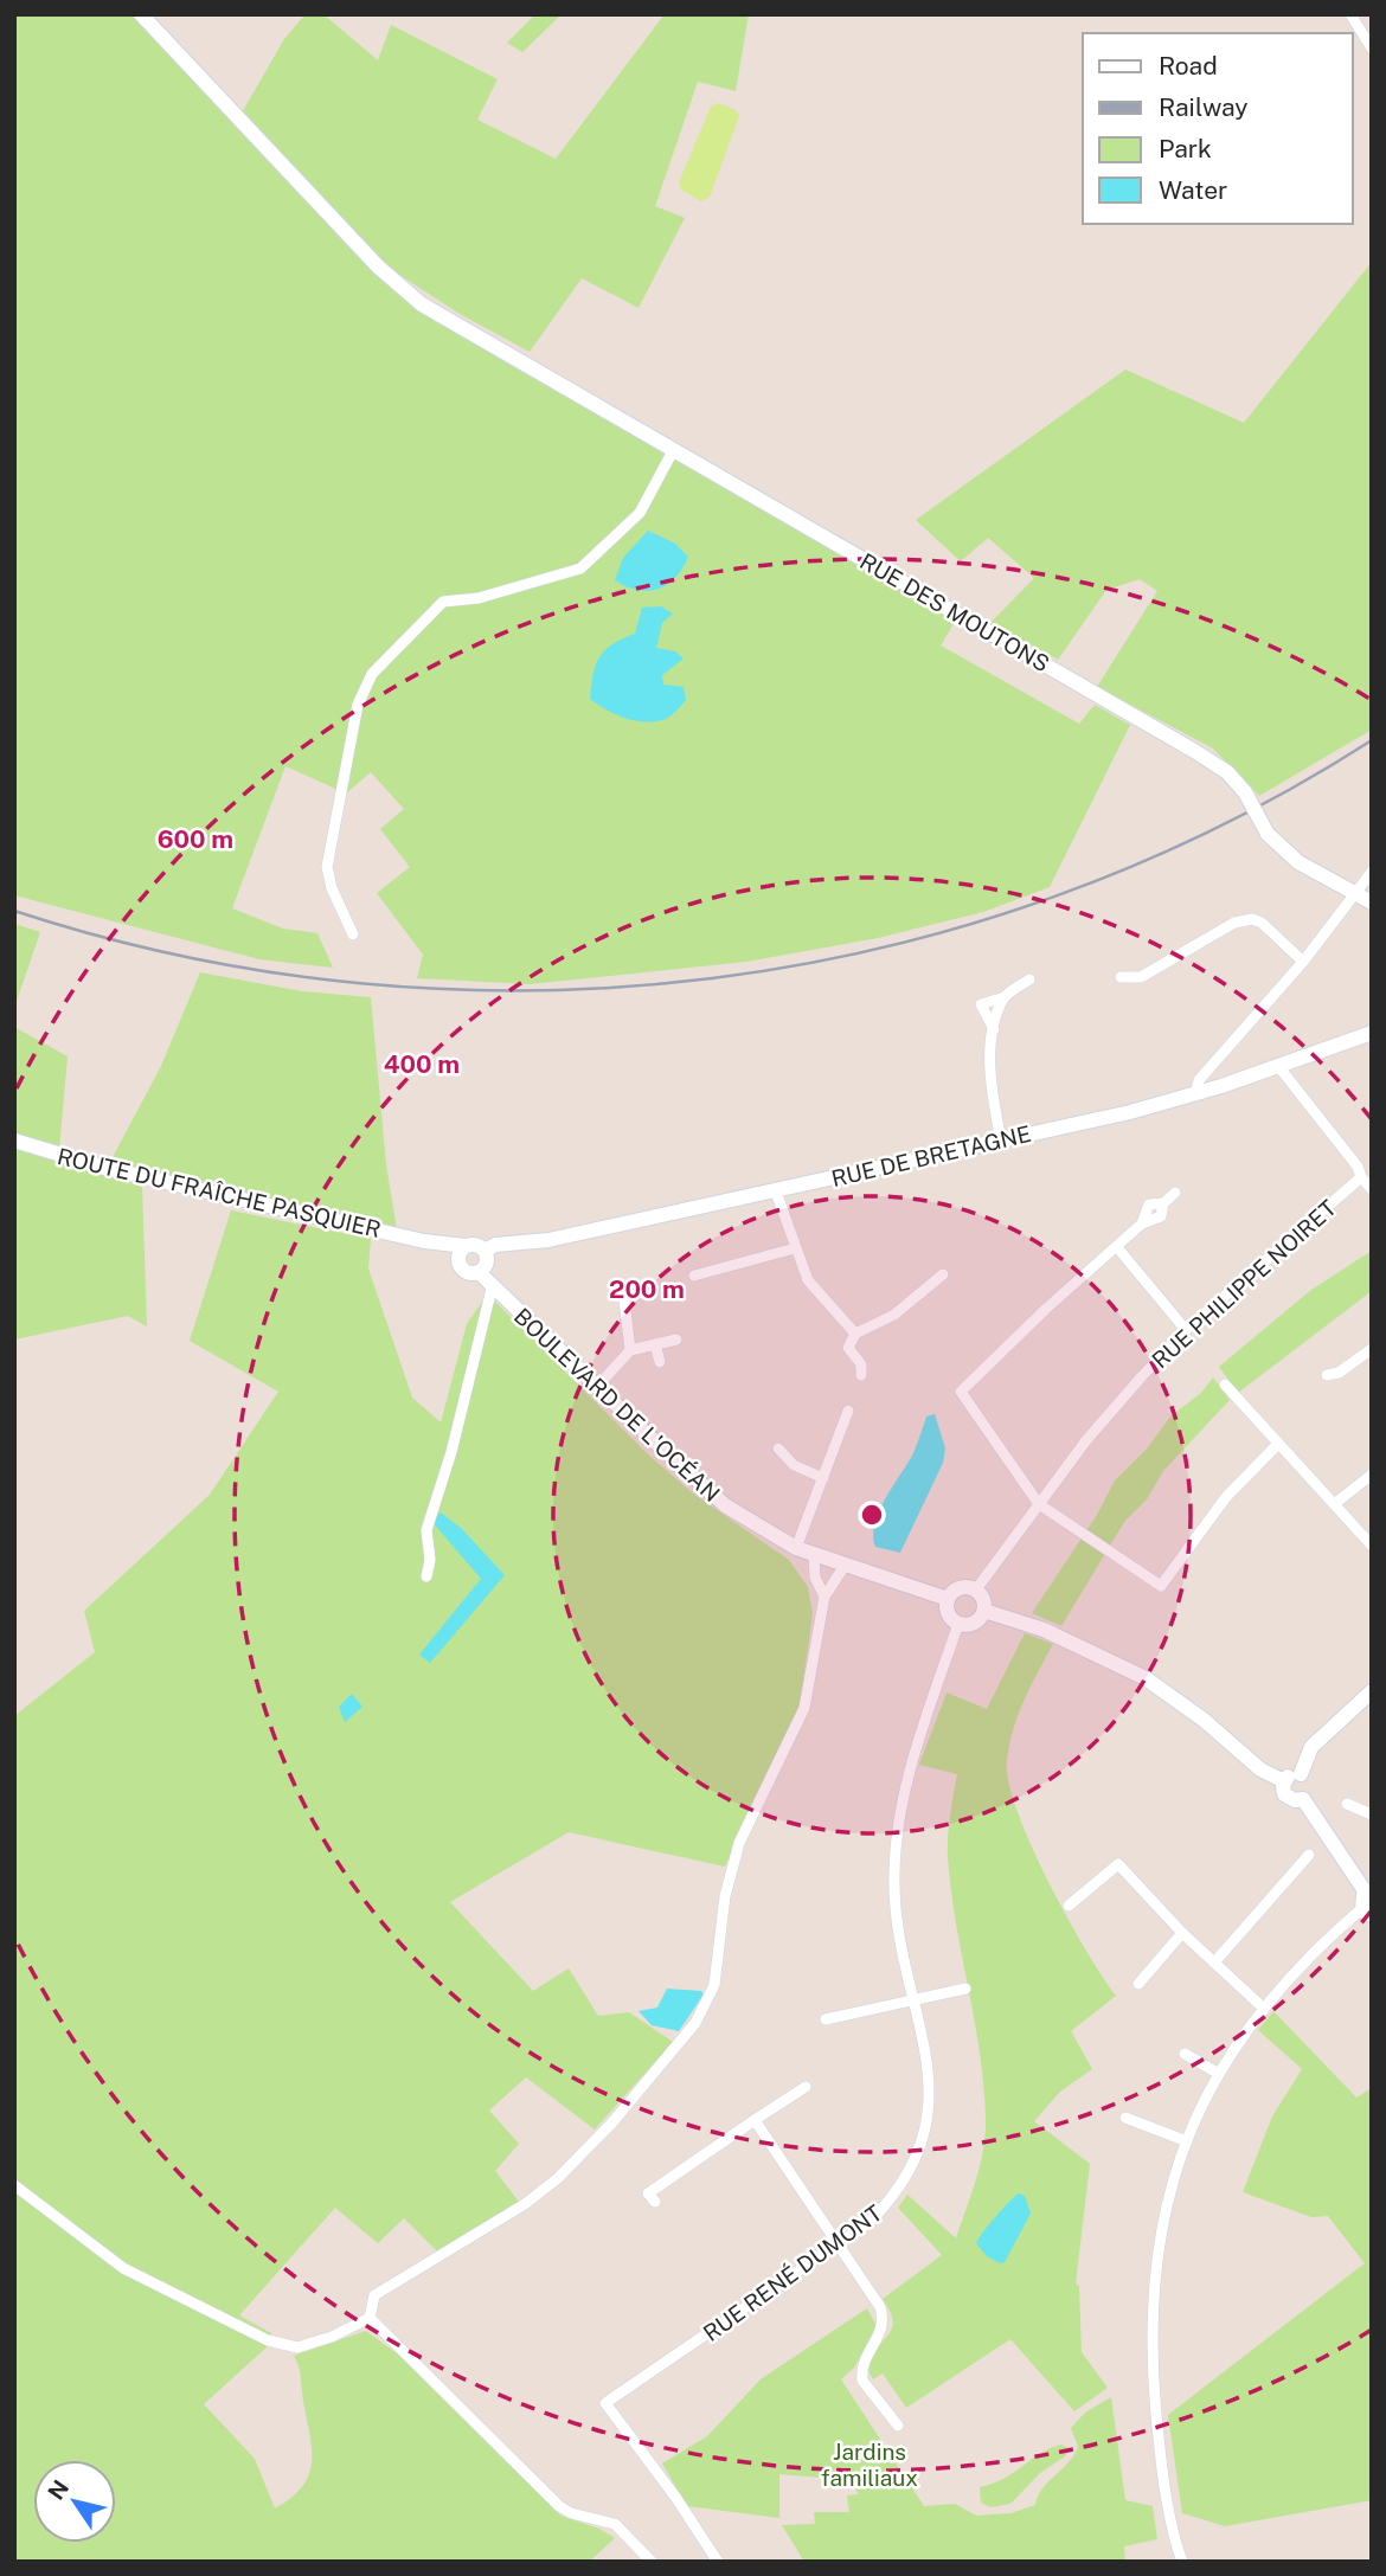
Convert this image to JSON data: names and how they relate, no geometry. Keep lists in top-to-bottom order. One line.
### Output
{"streets":{"main road":["RUE DES MOUTONS","RUE DE BRETAGNE","ROUTE DU FRAÎCHE PASQUIER","BOULEVARD DE L'OCÉAN"],"street":["RUE PHILIPPE NOIRET","RUE RENÉ DUMONT"]},"crossings":[["RUE DE BRETAGNE","ROUTE DU FRAÎCHE PASQUIER"],["RUE DE BRETAGNE","BOULEVARD DE L'OCÉAN"],["ROUTE DU FRAÎCHE PASQUIER","BOULEVARD DE L'OCÉAN"],["RUE PHILIPPE NOIRET","BOULEVARD DE L'OCÉAN"],["RUE PHILIPPE NOIRET","RUE RENÉ DUMONT"],["BOULEVARD DE L'OCÉAN","RUE RENÉ DUMONT"]],"parks":["Jardins familiaux"],"legend":["Road","Railway","Park","Water"],"north":"top left","rings":["600 m","400 m","200 m"]}
